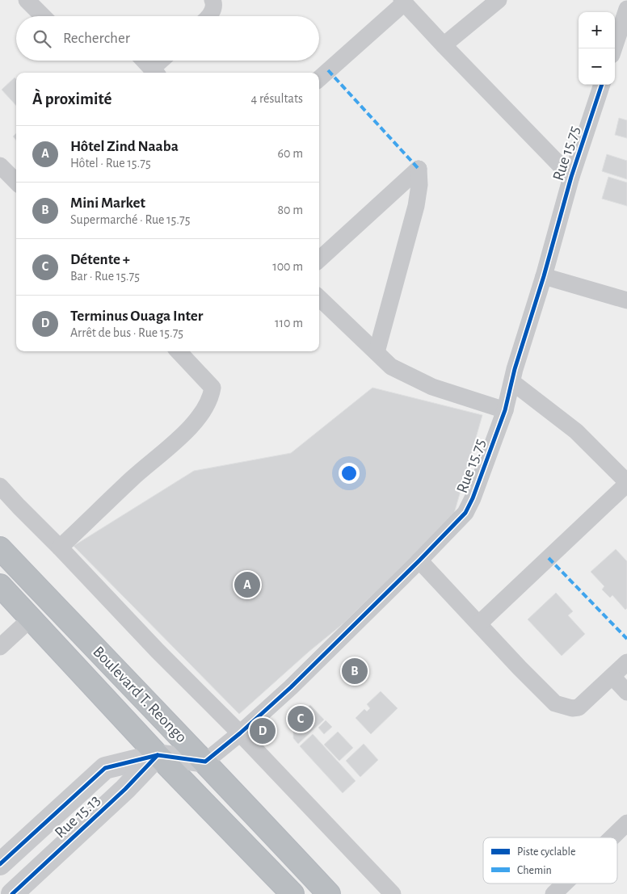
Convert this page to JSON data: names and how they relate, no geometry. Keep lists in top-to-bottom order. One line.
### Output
{"streets":{"highway":["Boulevard T. Reongo"],"main road":["Rue 15.13"],"street":["Rue 15.75"]},"crossings":[["Rue 15.75","Boulevard T. Reongo"],["Rue 15.75","Rue 15.13"],["Boulevard T. Reongo","Rue 15.13"]],"legend":["Piste cyclable","Chemin"],"page":{"map_buttons":["+","−"],"search":"Rechercher","heading":["À proximité","4 résultats"],"list":[{"mark":"A","name":"Hôtel Zind Naaba","note":"Hôtel · Rue 15.75","value":"60 m"},{"mark":"B","name":"Mini Market","note":"Supermarché · Rue 15.75","value":"80 m"},{"mark":"C","name":"Détente +","note":"Bar · Rue 15.75","value":"100 m"},{"mark":"D","name":"Terminus Ouaga Inter","note":"Arrêt de bus · Rue 15.75","value":"110 m"}],"pins":["A","B","C","D"]}}
